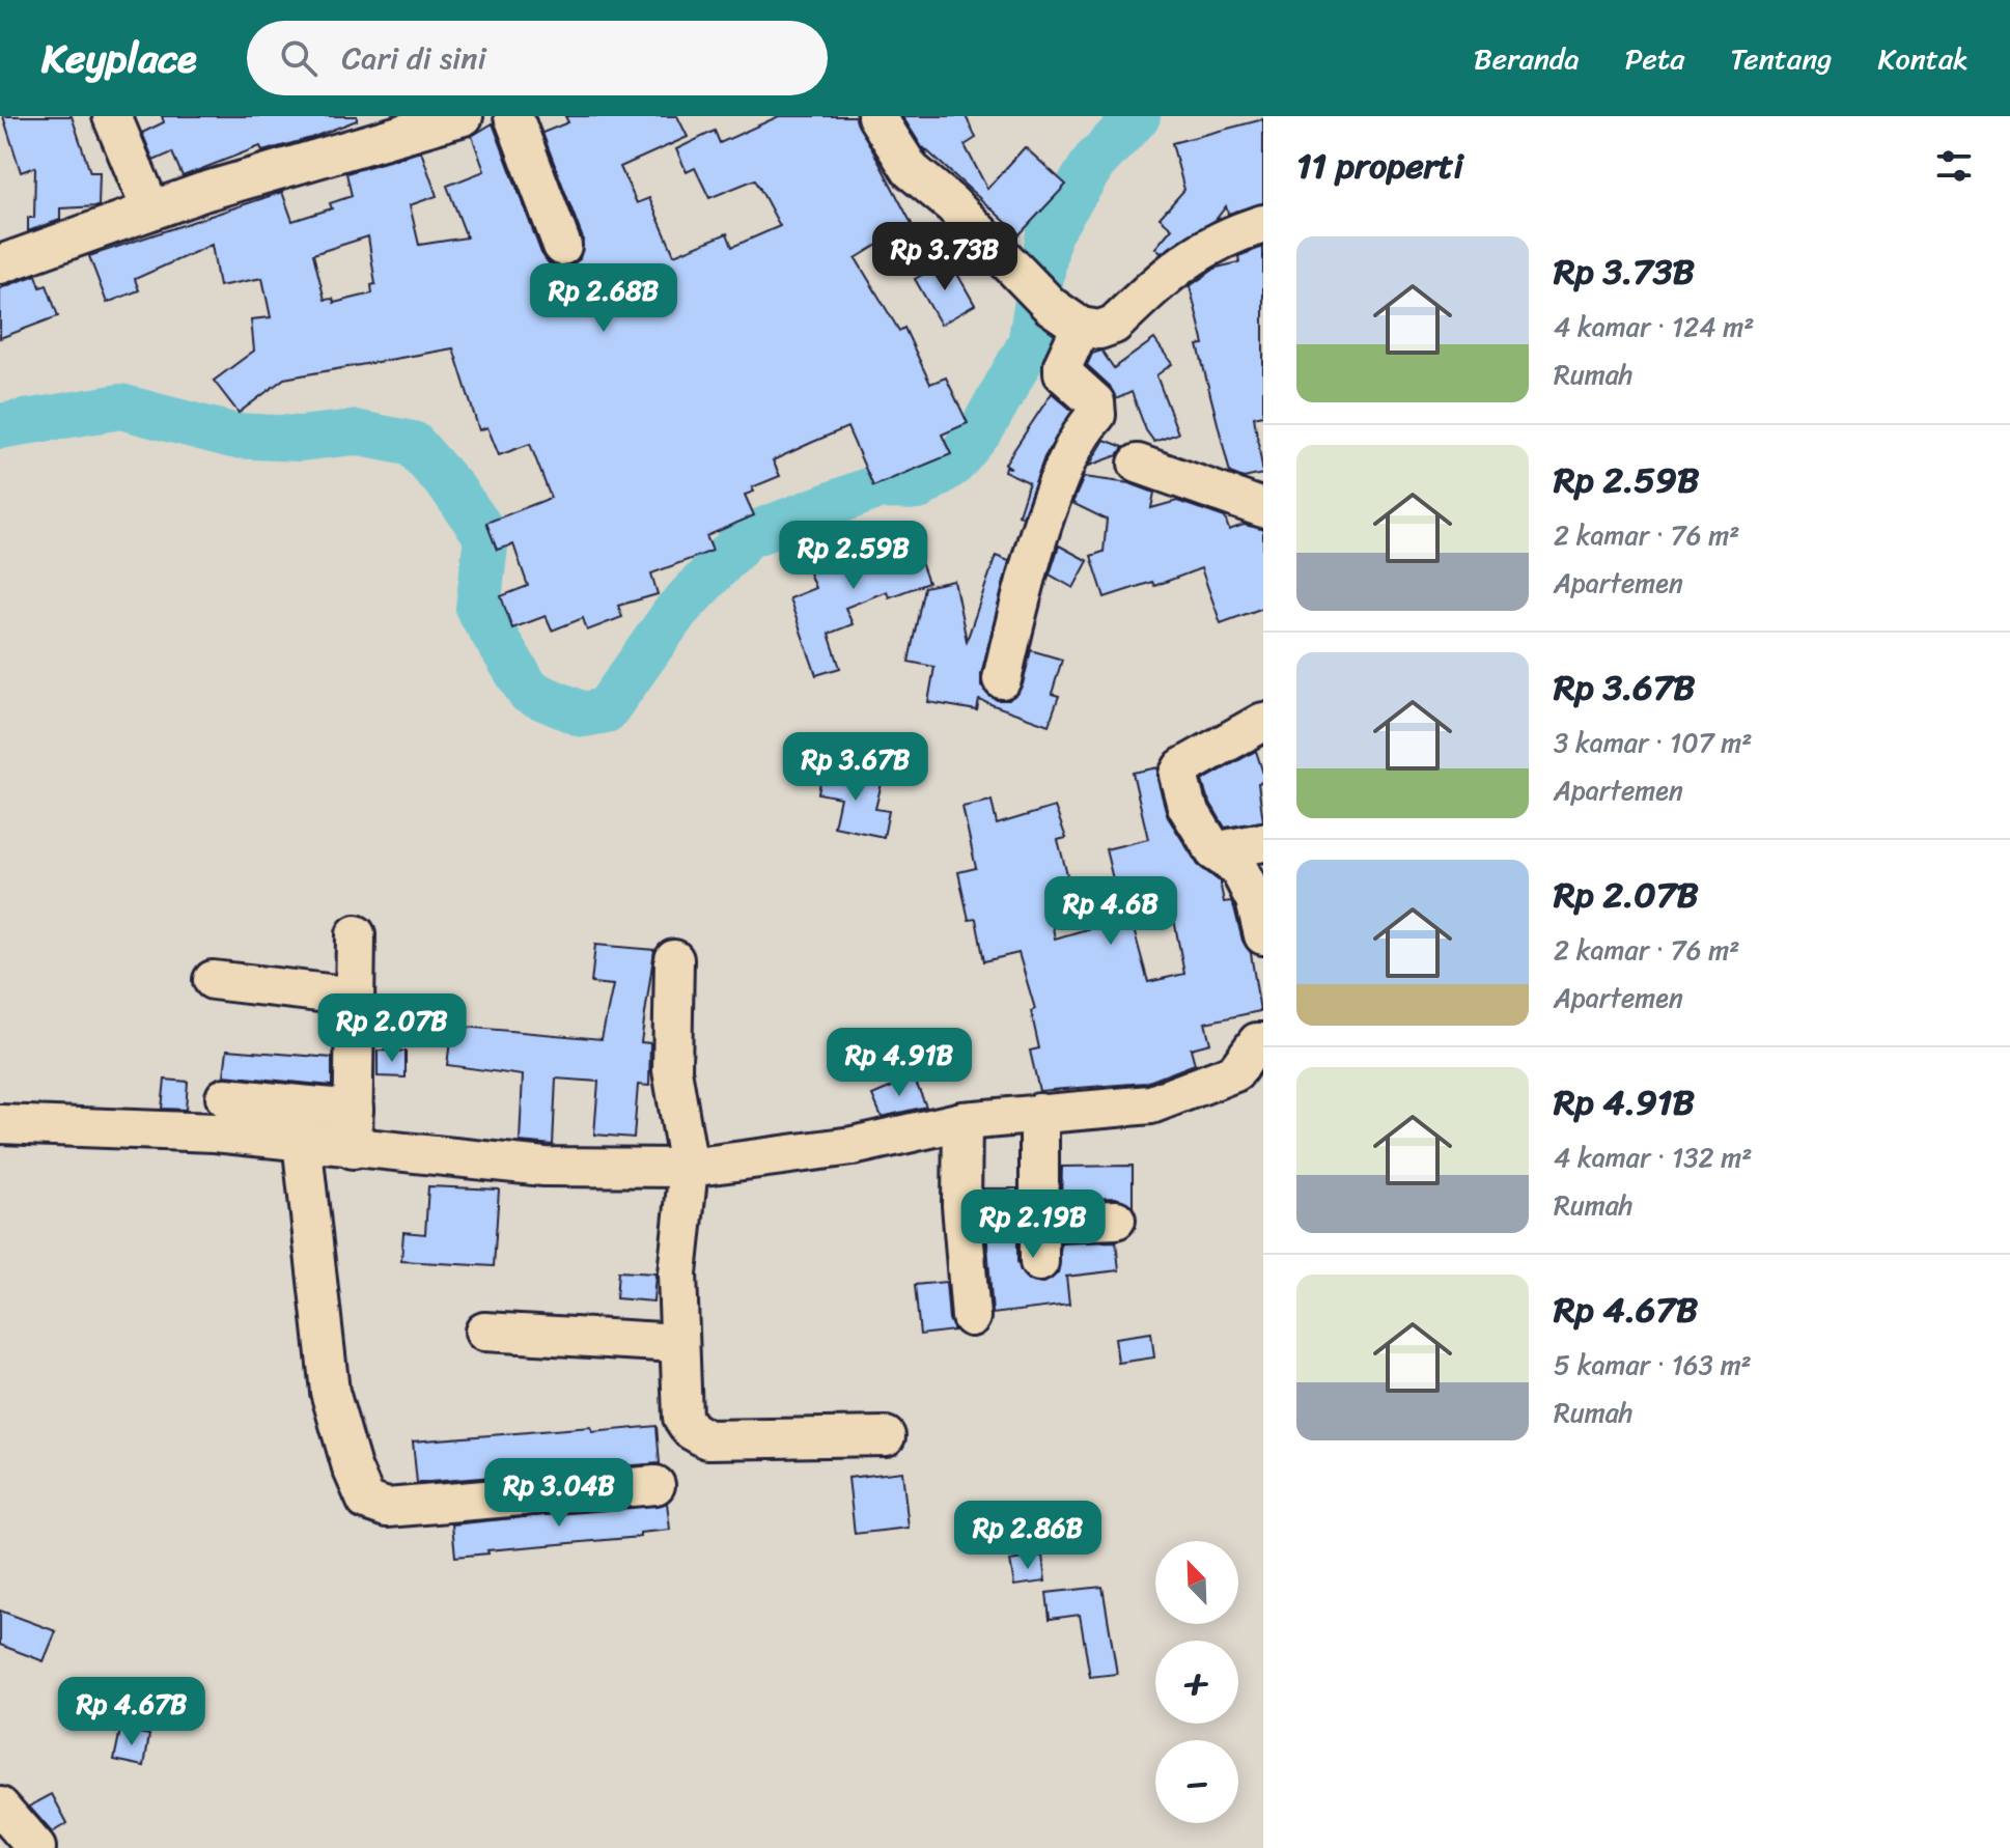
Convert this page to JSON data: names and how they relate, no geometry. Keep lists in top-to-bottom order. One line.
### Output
{"north":"top left","page":{"header":"Keyplace","search":"Cari di sini","nav":["Beranda","Peta","Tentang","Kontak"],"heading":"11 properti","list":[{"name":"Rp 3.73B","note":"4 kamar · 124 m² · Rumah"},{"name":"Rp 2.59B","note":"2 kamar · 76 m² · Apartemen"},{"name":"Rp 3.67B","note":"3 kamar · 107 m² · Apartemen"},{"name":"Rp 2.07B","note":"2 kamar · 76 m² · Apartemen"},{"name":"Rp 4.91B","note":"4 kamar · 132 m² · Rumah"},{"name":"Rp 4.67B","note":"5 kamar · 163 m² · Rumah"}],"price":["Rp 3.73B","Rp 2.68B","Rp 2.59B","Rp 3.67B","Rp 4.6B","Rp 2.07B","Rp 4.91B","Rp 2.19B","Rp 3.04B","Rp 2.86B","Rp 4.67B"],"map_buttons":["+","−"]}}
